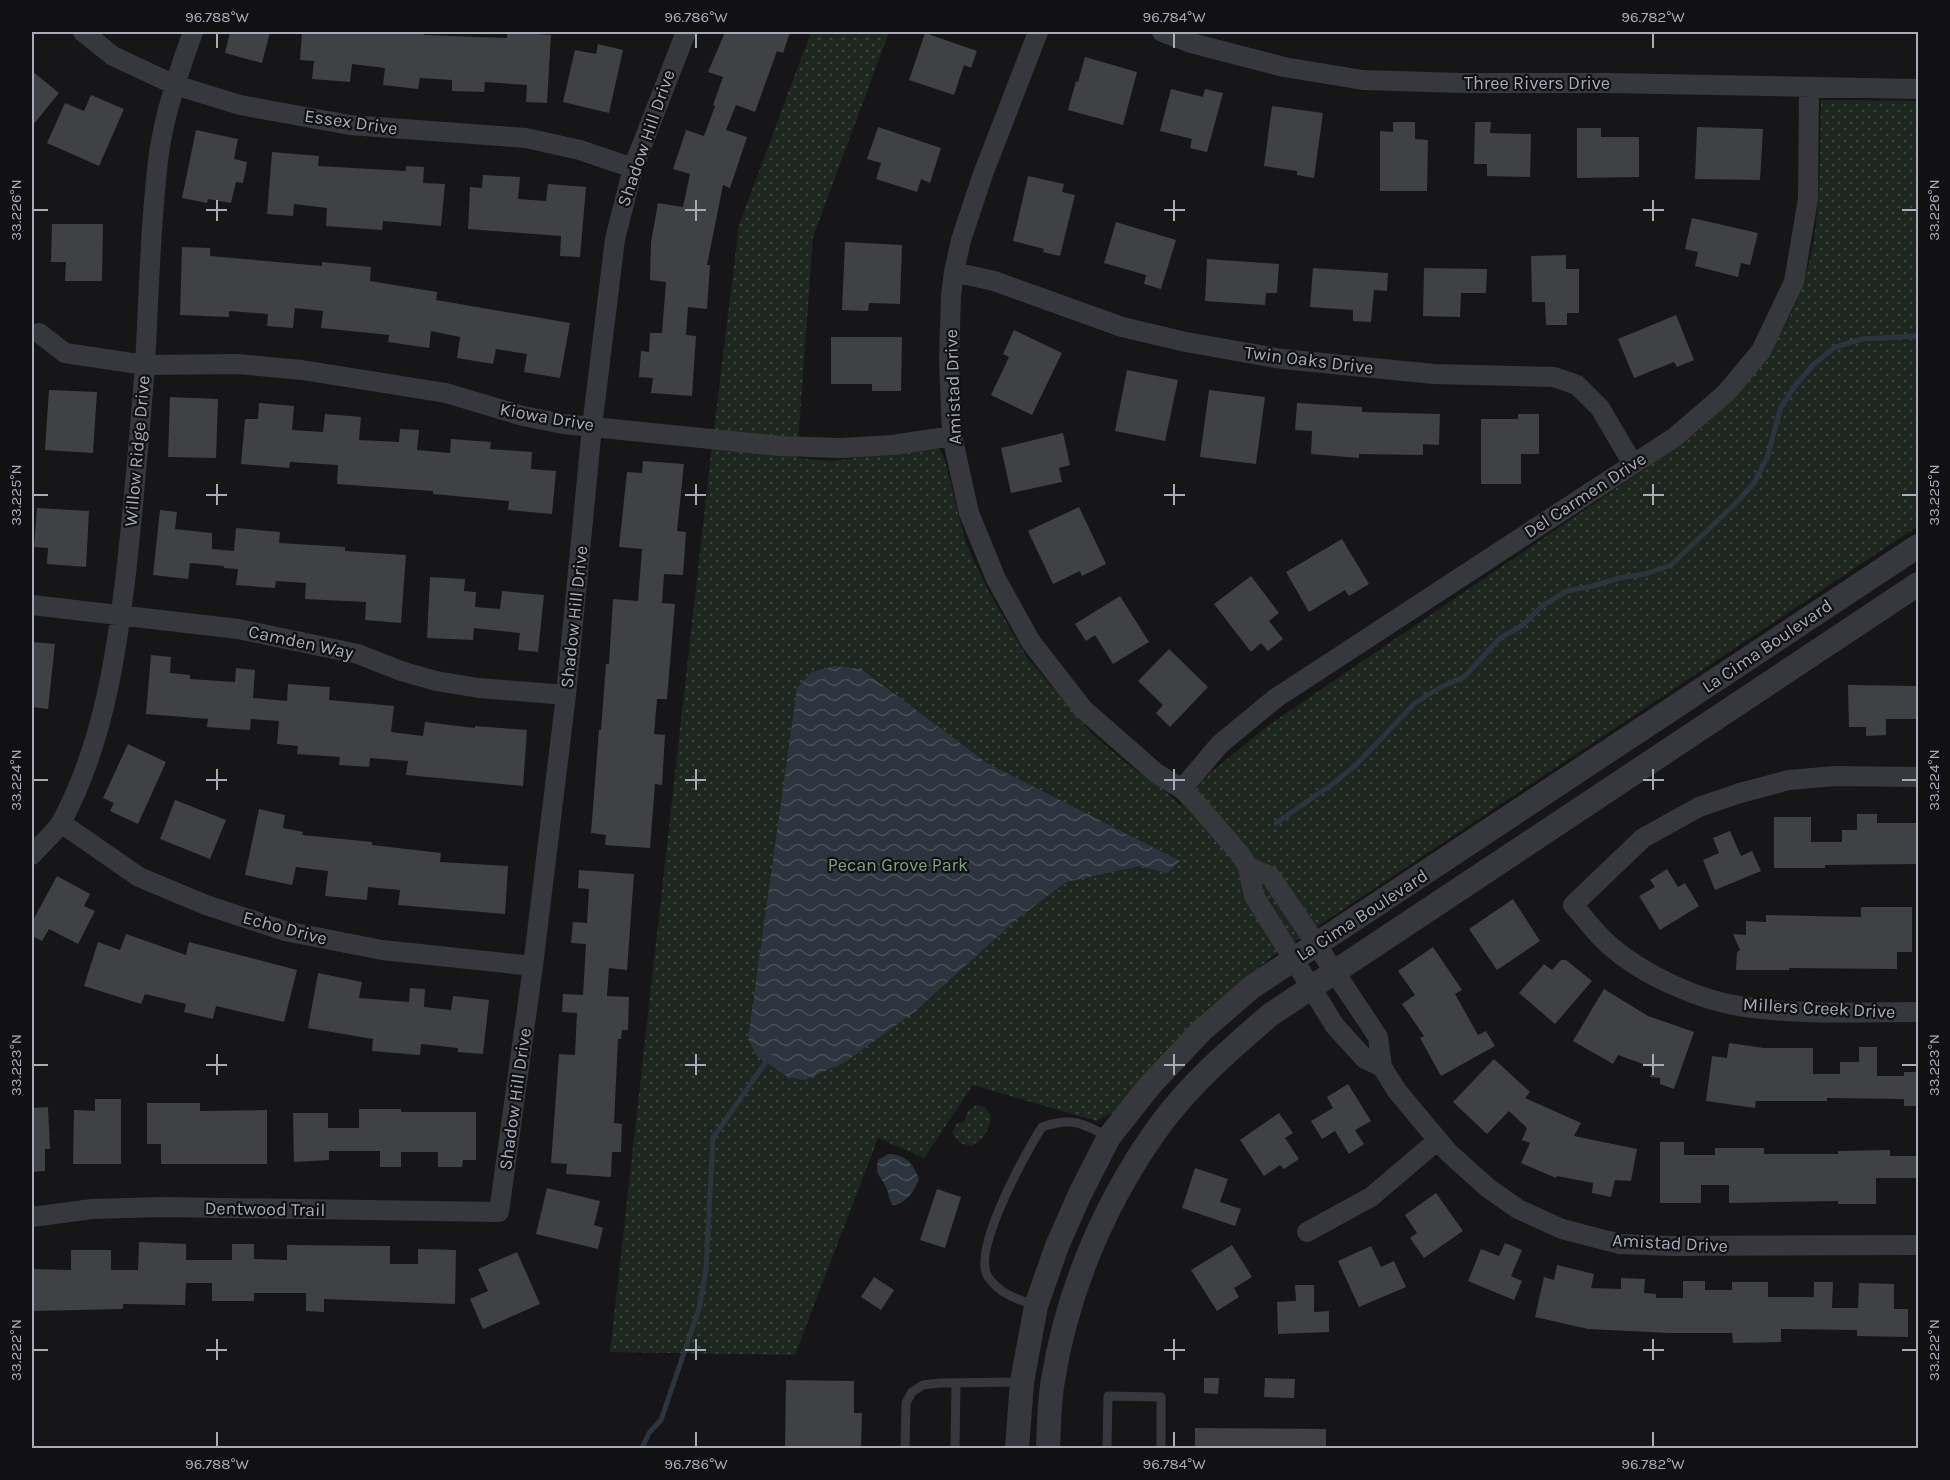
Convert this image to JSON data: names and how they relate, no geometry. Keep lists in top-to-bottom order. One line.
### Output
{"streets":{"street":["Three Rivers Drive","Essex Drive","Shadow Hill Drive","Twin Oaks Drive","Amistad Drive","Kiowa Drive","Willow Ridge Drive","Del Carmen Drive","Camden Way","La Cima Boulevard","Echo Drive","Millers Creek Drive","Dentwood Trail"]},"crossings":[["Three Rivers Drive","Del Carmen Drive"],["Essex Drive","Shadow Hill Drive"],["Essex Drive","Willow Ridge Drive"],["Shadow Hill Drive","Kiowa Drive"],["Shadow Hill Drive","Camden Way"],["Shadow Hill Drive","Echo Drive"],["Shadow Hill Drive","Dentwood Trail"],["Twin Oaks Drive","Amistad Drive"],["Twin Oaks Drive","Del Carmen Drive"],["Amistad Drive","Kiowa Drive"],["Amistad Drive","Del Carmen Drive"],["Amistad Drive","La Cima Boulevard"],["Kiowa Drive","Willow Ridge Drive"],["Willow Ridge Drive","Camden Way"],["Willow Ridge Drive","Echo Drive"]],"parks":["Pecan Grove Park"],"coordinates":["96.788°W","96.786°W","96.784°W","96.782°W","33.226°N","33.225°N","33.224°N","33.223°N","33.222°N"]}
